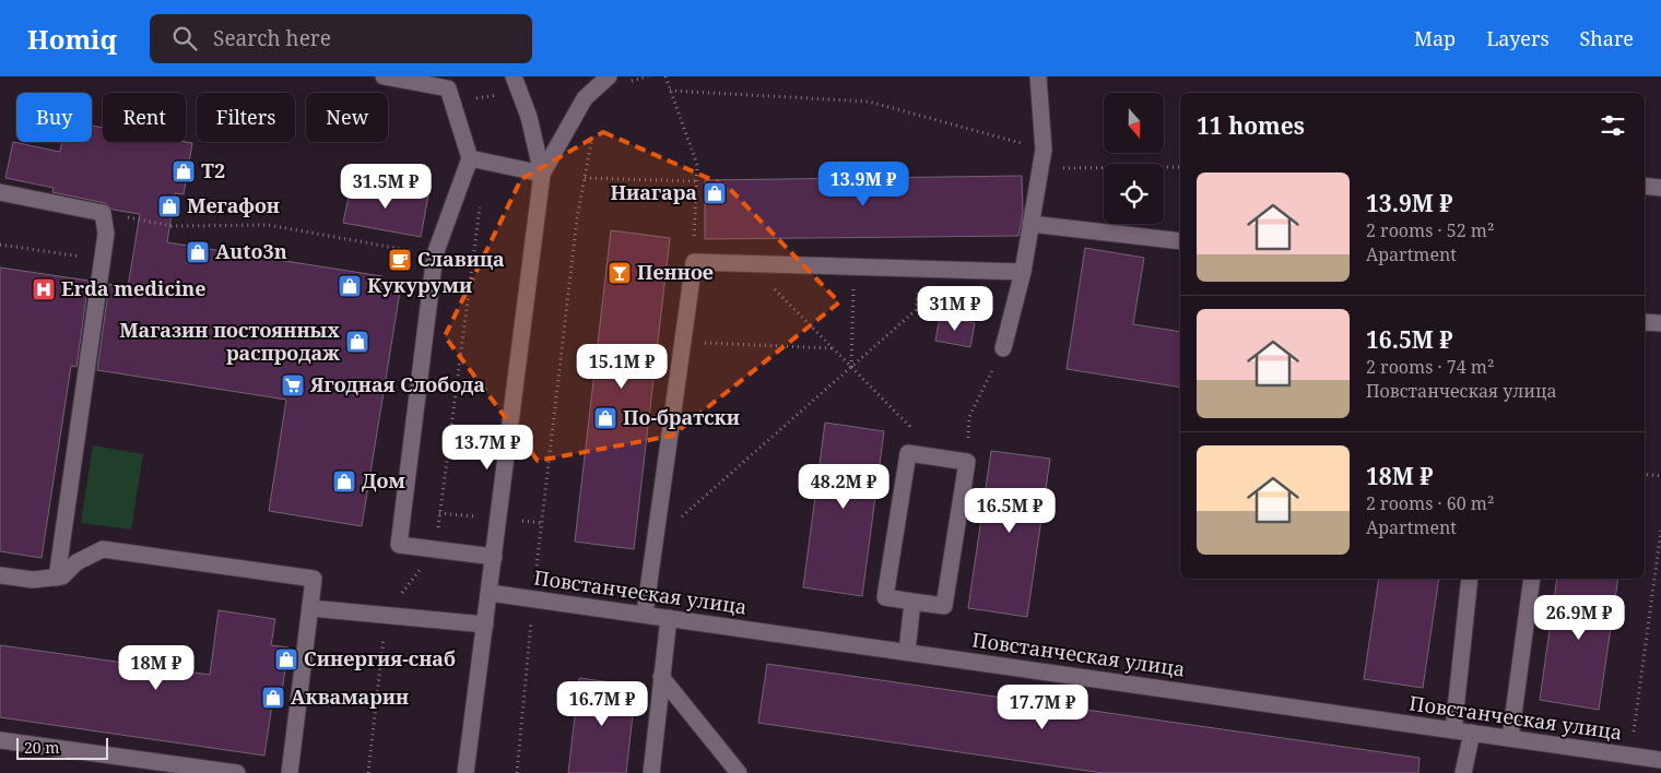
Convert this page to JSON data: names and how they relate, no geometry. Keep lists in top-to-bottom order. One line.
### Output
{"streets":{"street":["Повстанческая улица"]},"places":{"shop":["Т2","Ниагара","Мегафон","Auto3n","Кукуруми","Магазин постоянных распродаж","По-братски","Дом","Синергия-снаб","Аквамарин"],"cafe":["Славица"],"bar":["Пенное"],"hospital":["Erda medicine"],"supermarket":["Ягодная Слобода"]},"scale_bar":"20 m","north":"bottom","page":{"header":"Homiq","search":"Search here","nav":["Map","Layers","Share"],"chip":["Buy","Rent","Filters","New"],"heading":"11 homes","list":[{"name":"13.9M ₽","note":"2 rooms · 52 m² · Apartment"},{"name":"16.5M ₽","note":"2 rooms · 74 m² · Повстанческая улица"},{"name":"18M ₽","note":"2 rooms · 60 m² · Apartment"}],"price":["13.9M ₽","31.5M ₽","31M ₽","15.1M ₽","13.7M ₽","48.2M ₽","16.5M ₽","26.9M ₽","18M ₽","16.7M ₽","17.7M ₽"],"scale":"20 m"}}
